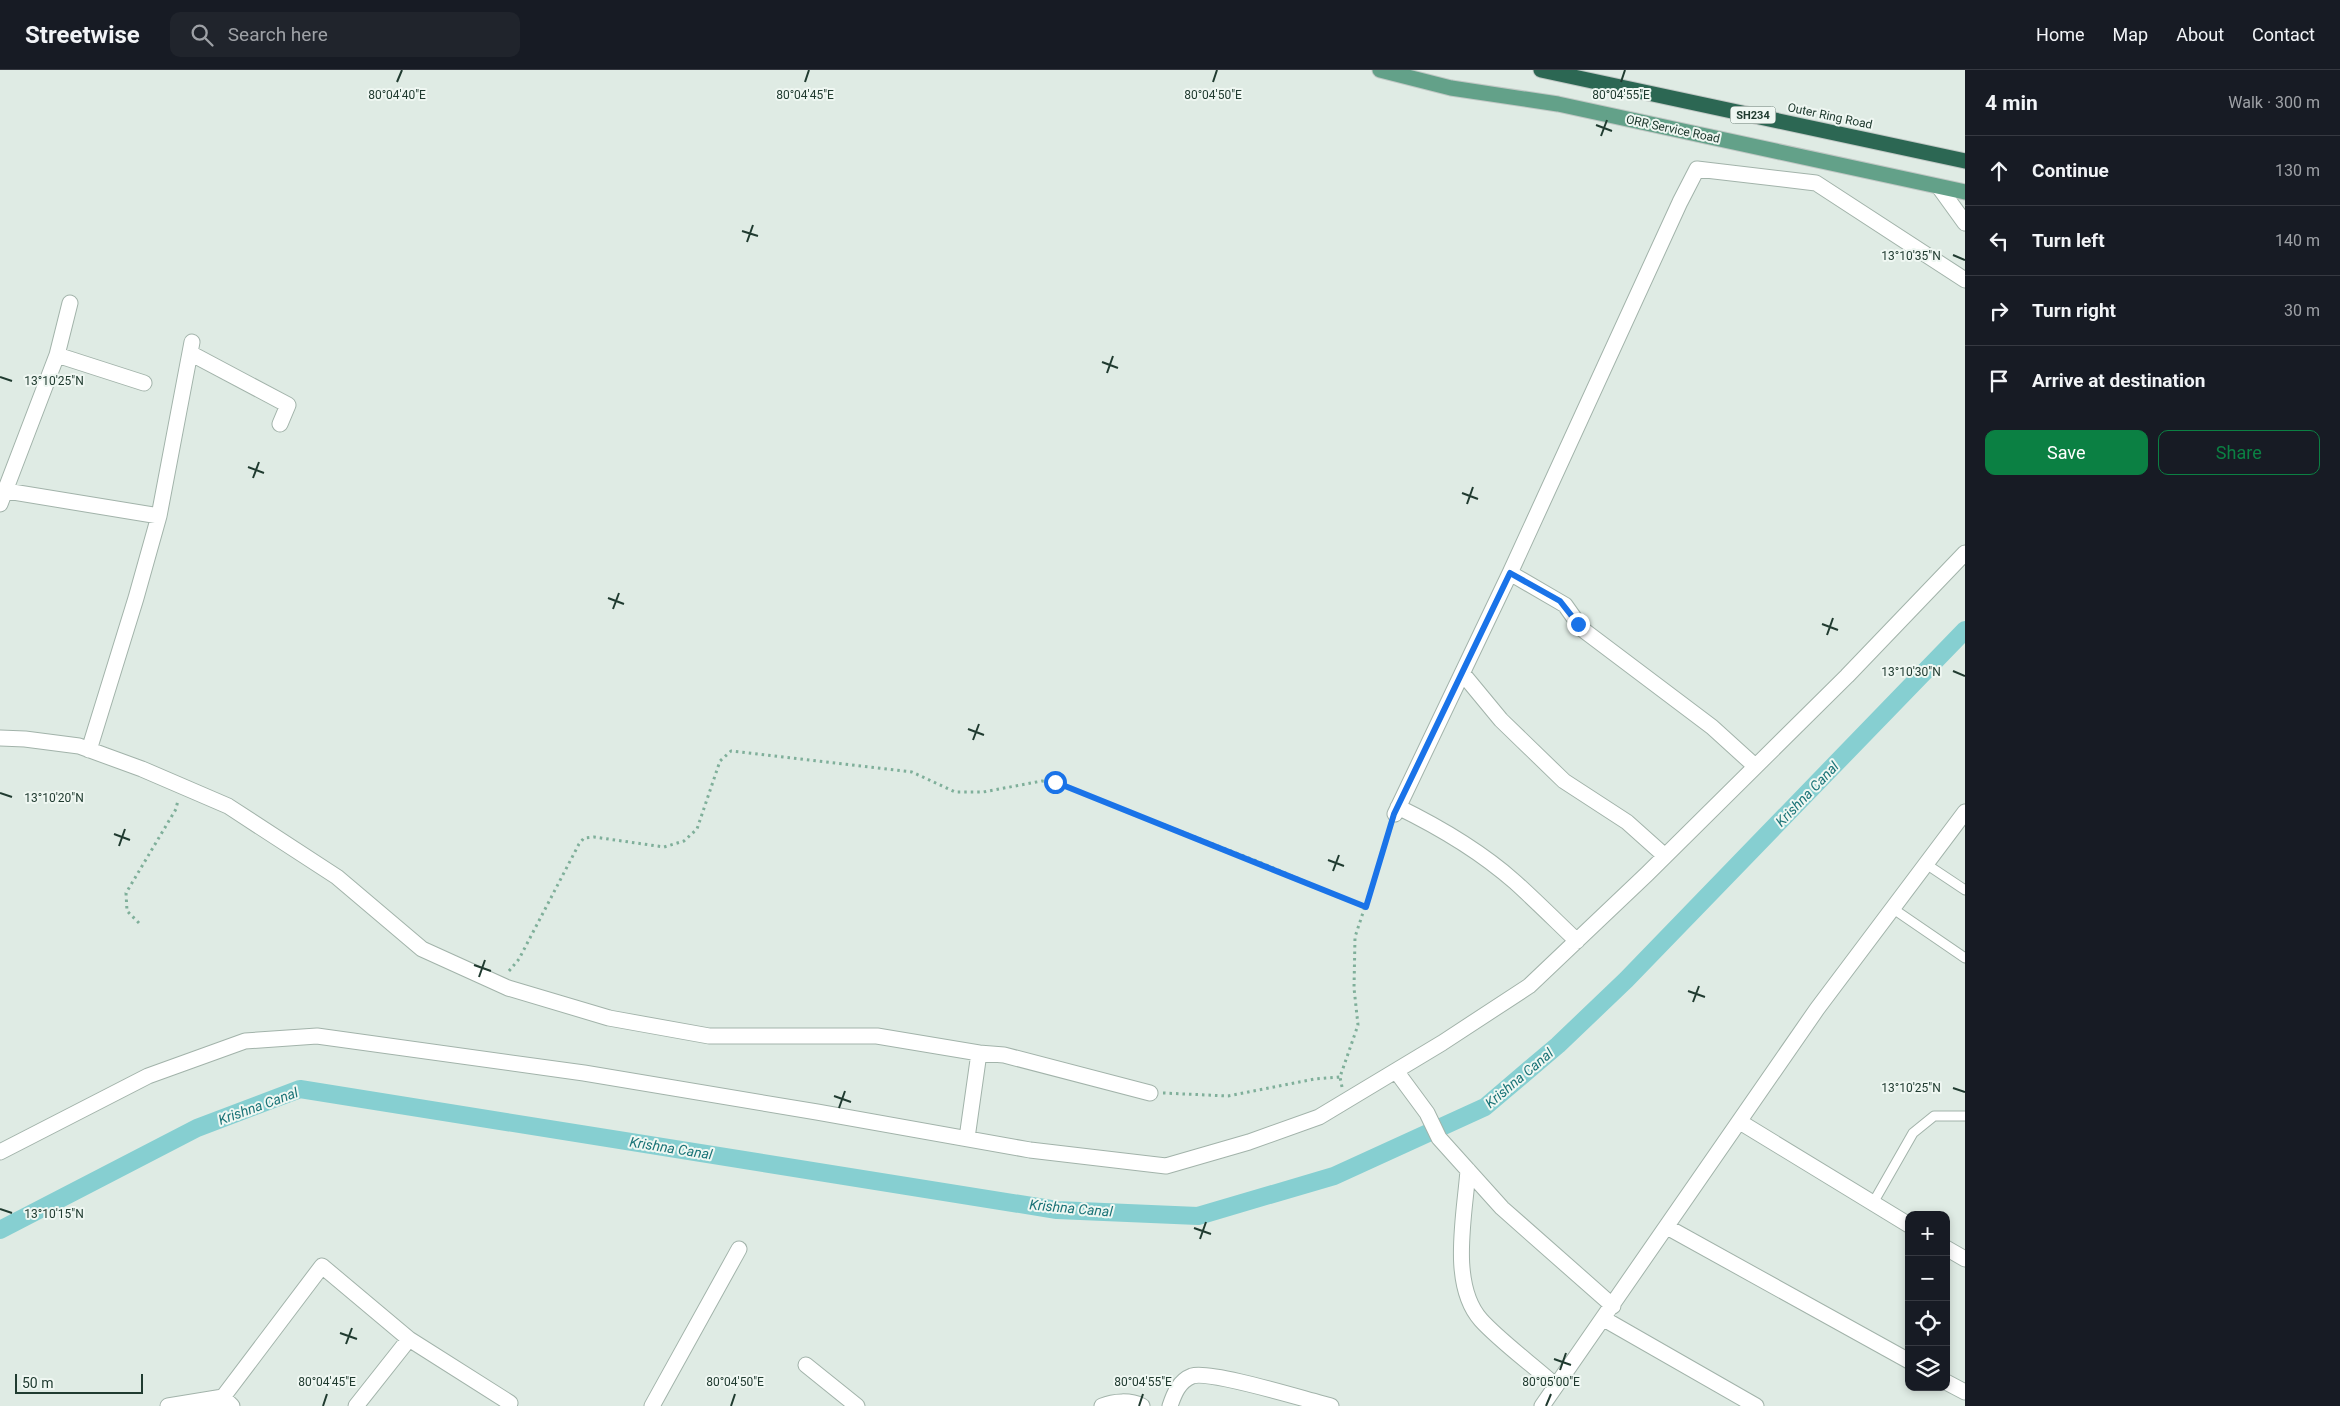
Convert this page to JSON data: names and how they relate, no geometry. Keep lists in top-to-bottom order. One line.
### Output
{"streets":{"highway":["SH234","Outer Ring Road"],"main road":["ORR Service Road"]},"water":["Krishna Canal"],"scale_bar":"50 m","page":{"header":"Streetwise","search":"Search here","nav":["Home","Map","About","Contact"],"heading":["4 min","Walk · 300 m"],"list":[["Continue","130 m"],["Turn left","140 m"],["Turn right","30 m"],"Arrive at destination"],"buttons":["Save","Share"],"map_buttons":["+","−"],"scale":"50 m"},"coordinates":["80°04'45\"E","80°04'50\"E","80°04'55\"E","80°04'40\"E","13°10'35\"N","13°10'25\"N","13°10'30\"N","13°10'20\"N","13°10'15\"N","80°05'00\"E"]}
